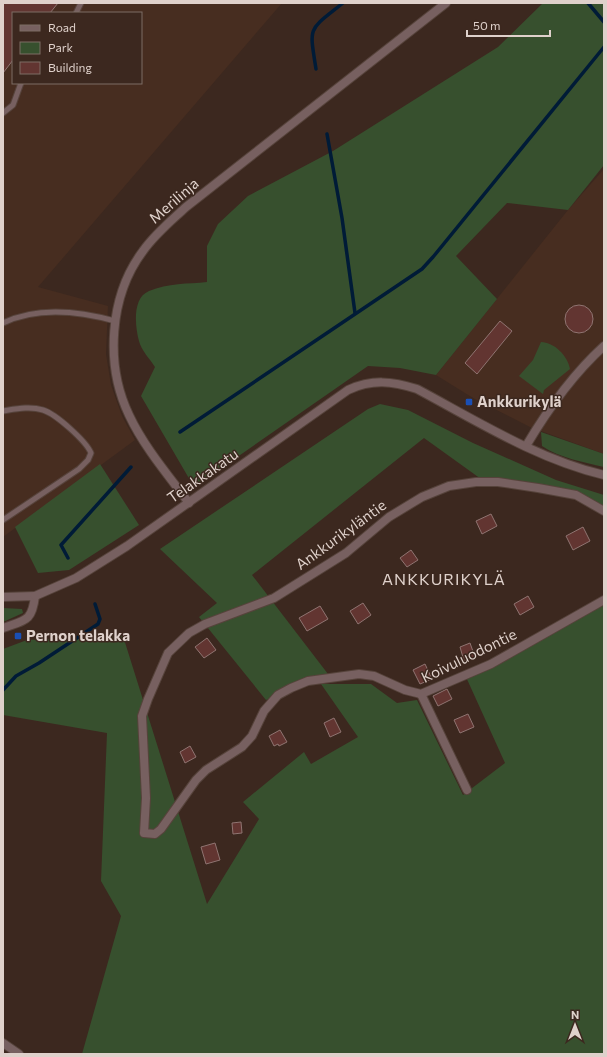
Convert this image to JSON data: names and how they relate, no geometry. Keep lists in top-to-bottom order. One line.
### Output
{"streets":{"street":["Merilinja","Telakkakatu","Ankkurikyläntie","Koivuluodontie"]},"crossings":[["Merilinja","Telakkakatu"],["Ankkurikyläntie","Koivuluodontie"]],"districts":["ANKKURIKYLÄ"],"places":{"transit":["Ankkurikylä","Pernon telakka"]},"legend":["Road","Park","Building"],"scale_bar":"50 m","north":"top"}
